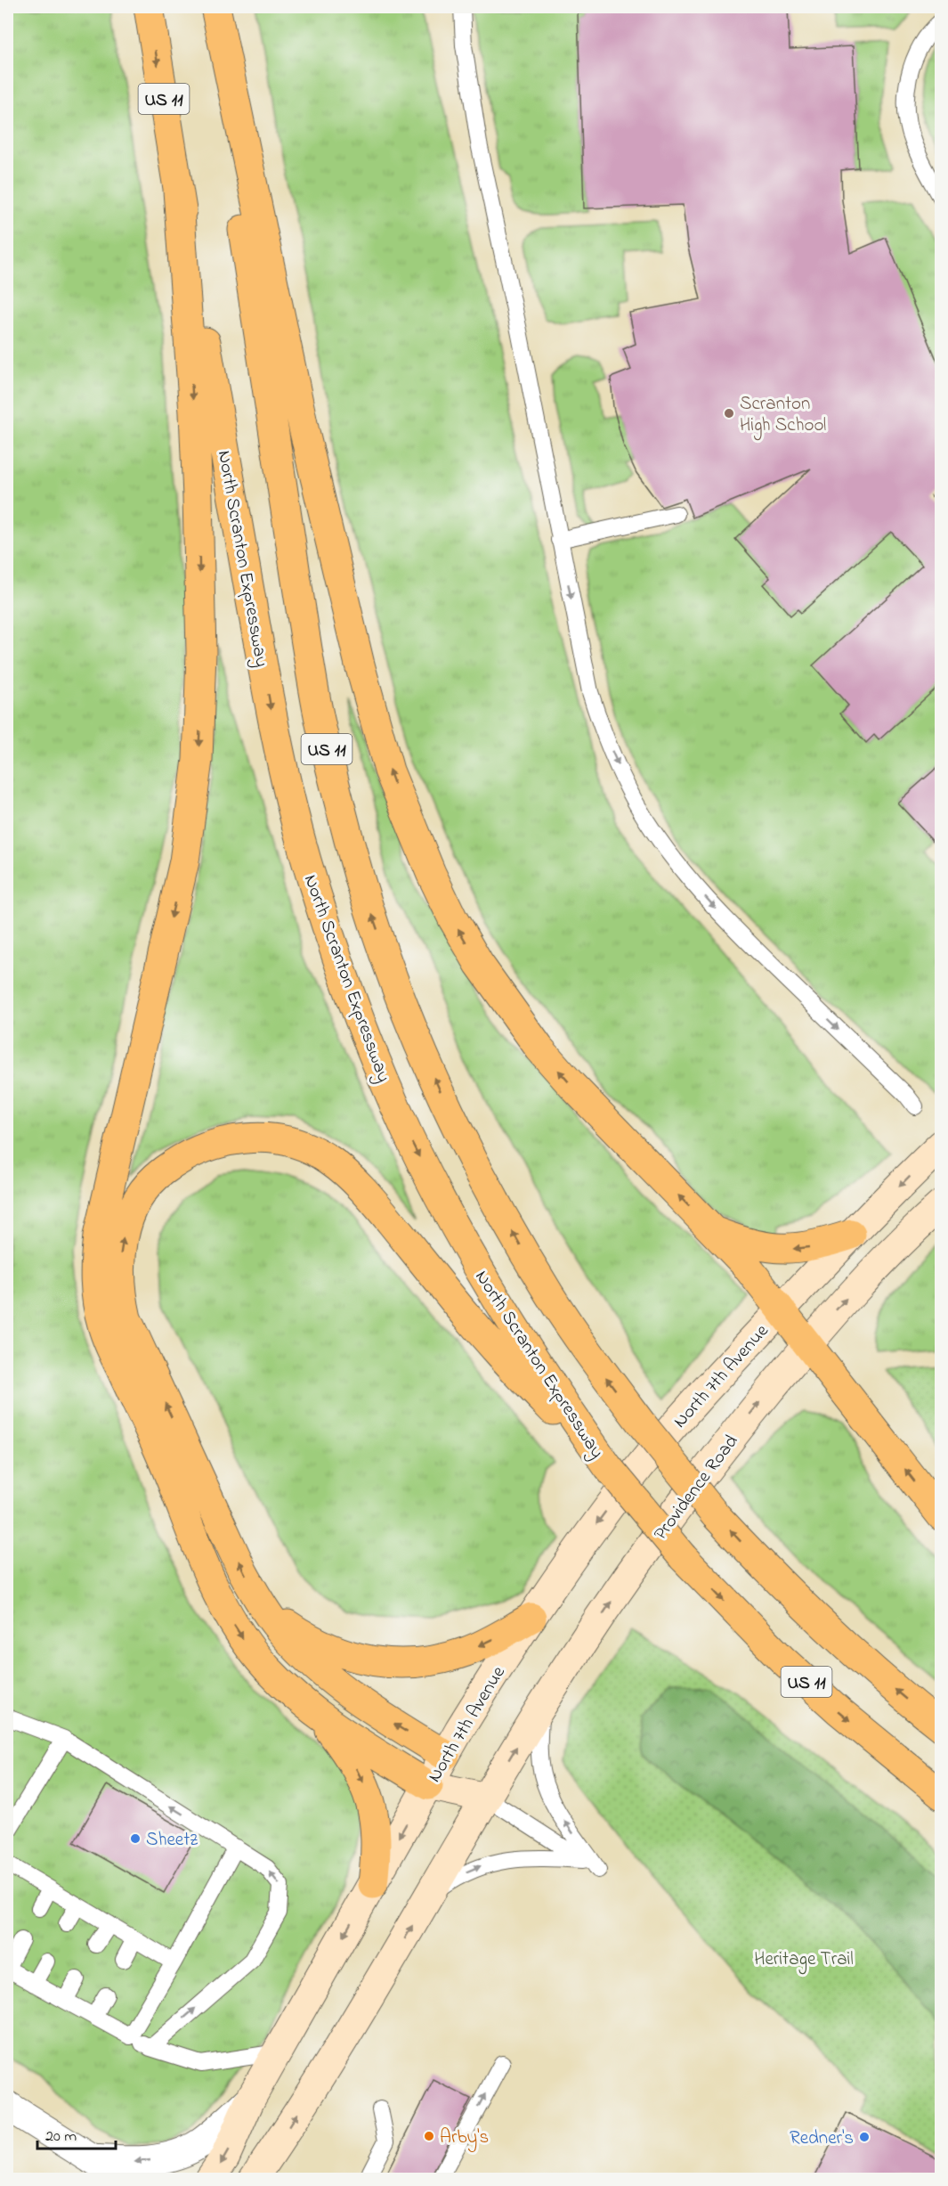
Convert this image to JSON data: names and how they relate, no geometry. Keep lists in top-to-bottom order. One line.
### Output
{"streets":{"highway":["US 11","North Scranton Expressway"],"main road":["North 7th Avenue","Providence Road"]},"one_way":["Providence Road"],"parks":["Heritage Trail"],"places":["Scranton High School","Sheetz","Arby's","Redner's"],"scale_bar":"20 m"}
